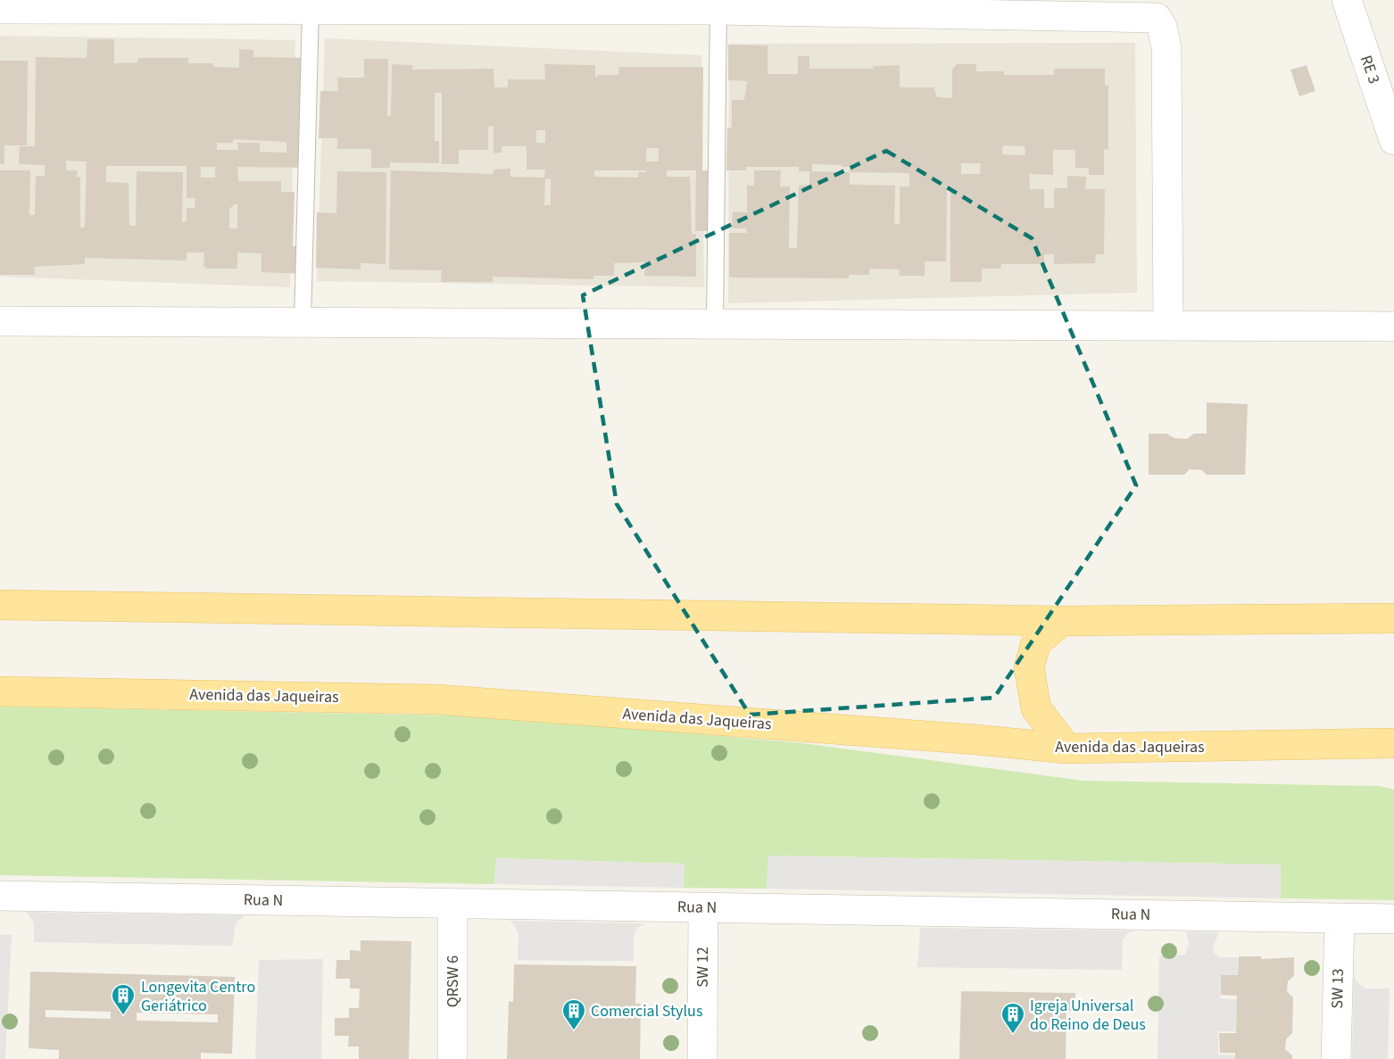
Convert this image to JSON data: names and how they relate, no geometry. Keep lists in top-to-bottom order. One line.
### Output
{"streets":{"main road":["Avenida das Jaqueiras"],"street":["RE 3","Rua N","SW 12","QRSW 6","SW 13"]},"crossings":[["Rua N","SW 12"],["Rua N","QRSW 6"],["Rua N","SW 13"]],"places":{"building":["Longevita Centro Geriátrico","Comercial Stylus","Igreja Universal do Reino de Deus"]}}
